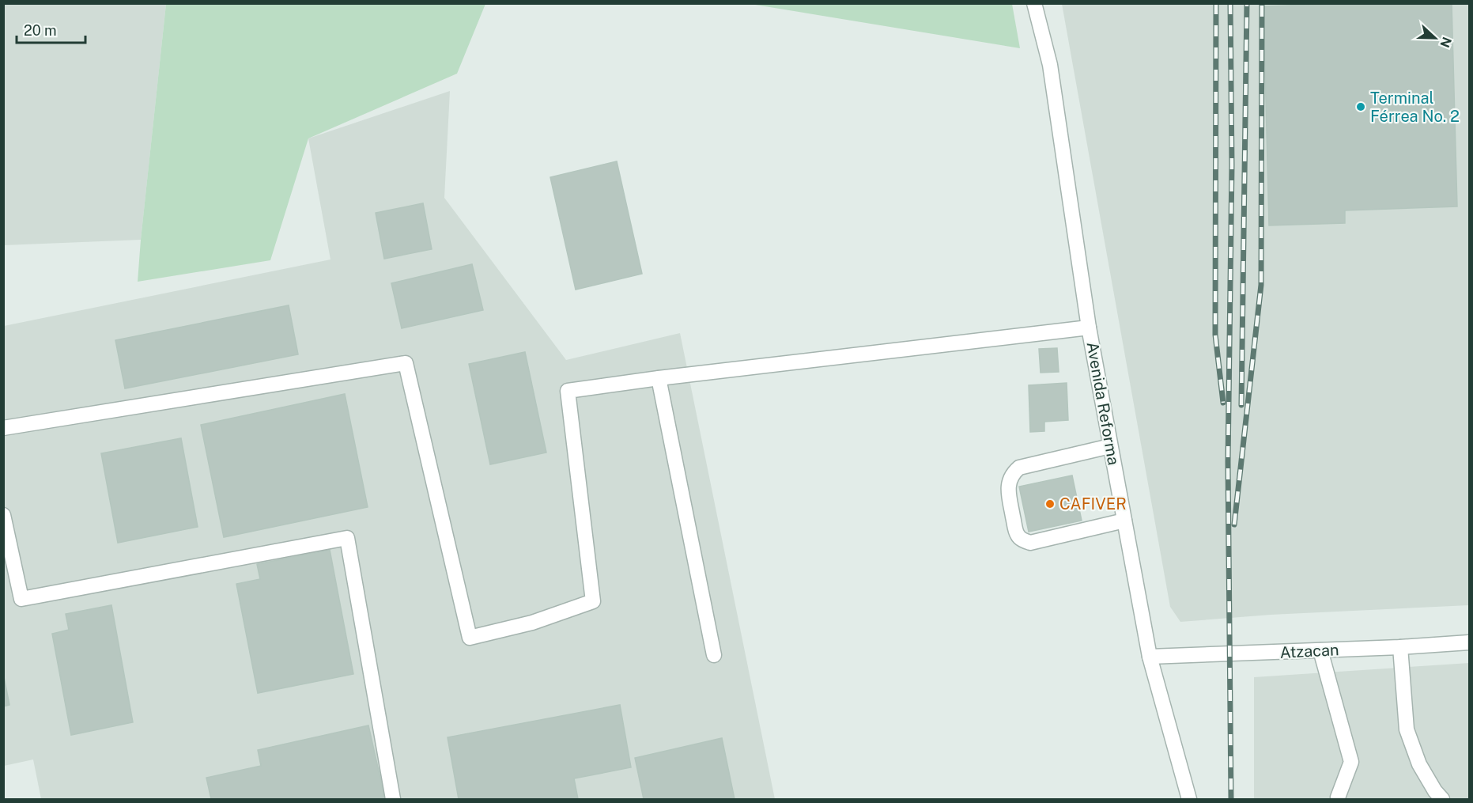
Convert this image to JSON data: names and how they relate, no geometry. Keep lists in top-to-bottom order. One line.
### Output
{"streets":{"street":["Avenida Reforma","Atzacan"]},"crossings":[["Avenida Reforma","Atzacan"]],"places":["Terminal Férrea No. 2","CAFIVER"],"scale_bar":"20 m","north":"right"}
